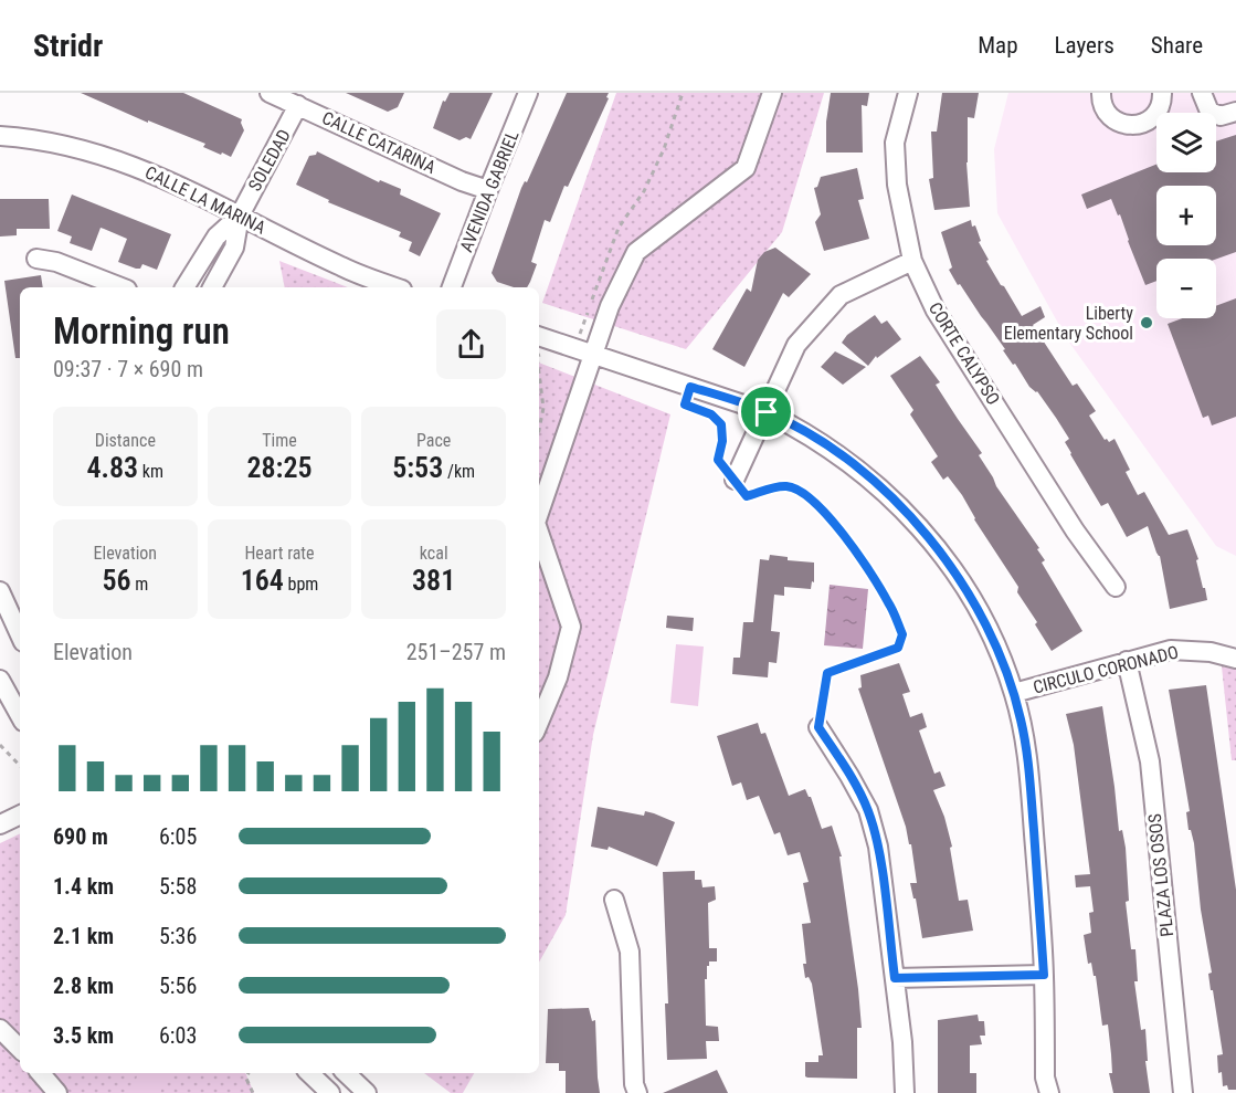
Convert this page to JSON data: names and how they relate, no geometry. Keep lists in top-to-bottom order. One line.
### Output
{"streets":{"street":["CALLE CATARINA","SOLEDAD","AVENIDA GABRIEL","CALLE LA MARINA","CORTE CALYPSO","CIRCULO CORONADO","PLAZA LOS OSOS"]},"crossings":[["CALLE CATARINA","SOLEDAD"],["CALLE CATARINA","AVENIDA GABRIEL"],["SOLEDAD","CALLE LA MARINA"],["CIRCULO CORONADO","PLAZA LOS OSOS"]],"places":["Liberty Elementary School"],"page":{"header":"Stridr","nav":["Map","Layers","Share"],"map_buttons":["+","−"],"heading":["Morning run","09:37 · 7 × 690 m"],"stats":[["Distance","4.83 km"],["Time","28:25"],["Pace","5:53 /km"],["Elevation","56 m"],["Heart rate","164 bpm"],["kcal","381"]],"chart":["Elevation","251–257 m"],"list":[{"name":"690 m","note":"6:05"},{"name":"1.4 km","note":"5:58"},{"name":"2.1 km","note":"5:36"},{"name":"2.8 km","note":"5:56"},{"name":"3.5 km","note":"6:03"}]}}
